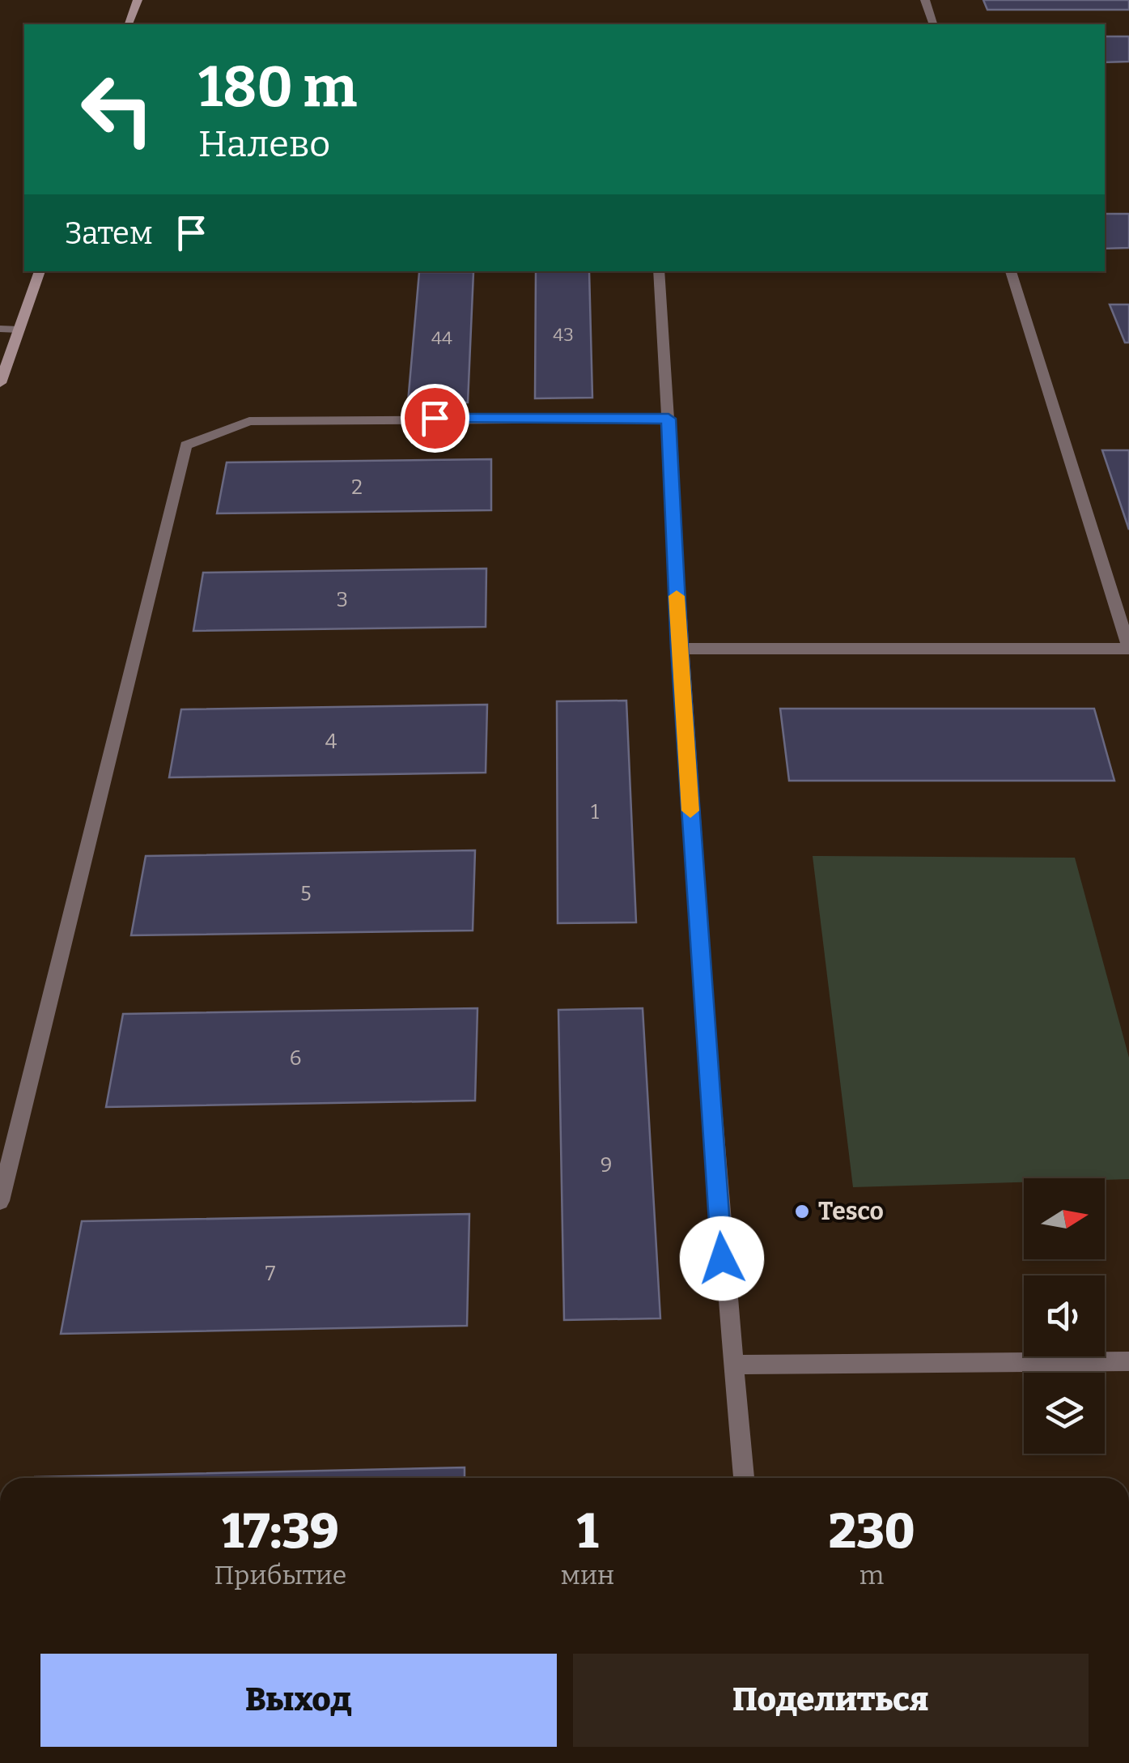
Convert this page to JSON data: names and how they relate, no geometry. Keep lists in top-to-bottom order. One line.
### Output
{"places":["Tesco"],"house_numbers":["43","44","2","3","4","1","5","6","9","7"],"north":"right","page":{"turn":["180 m","Налево"],"then":"Затем","eta":["17:39","Прибытие","1","мин","230","m"],"buttons":["Выход","Поделиться"]}}
